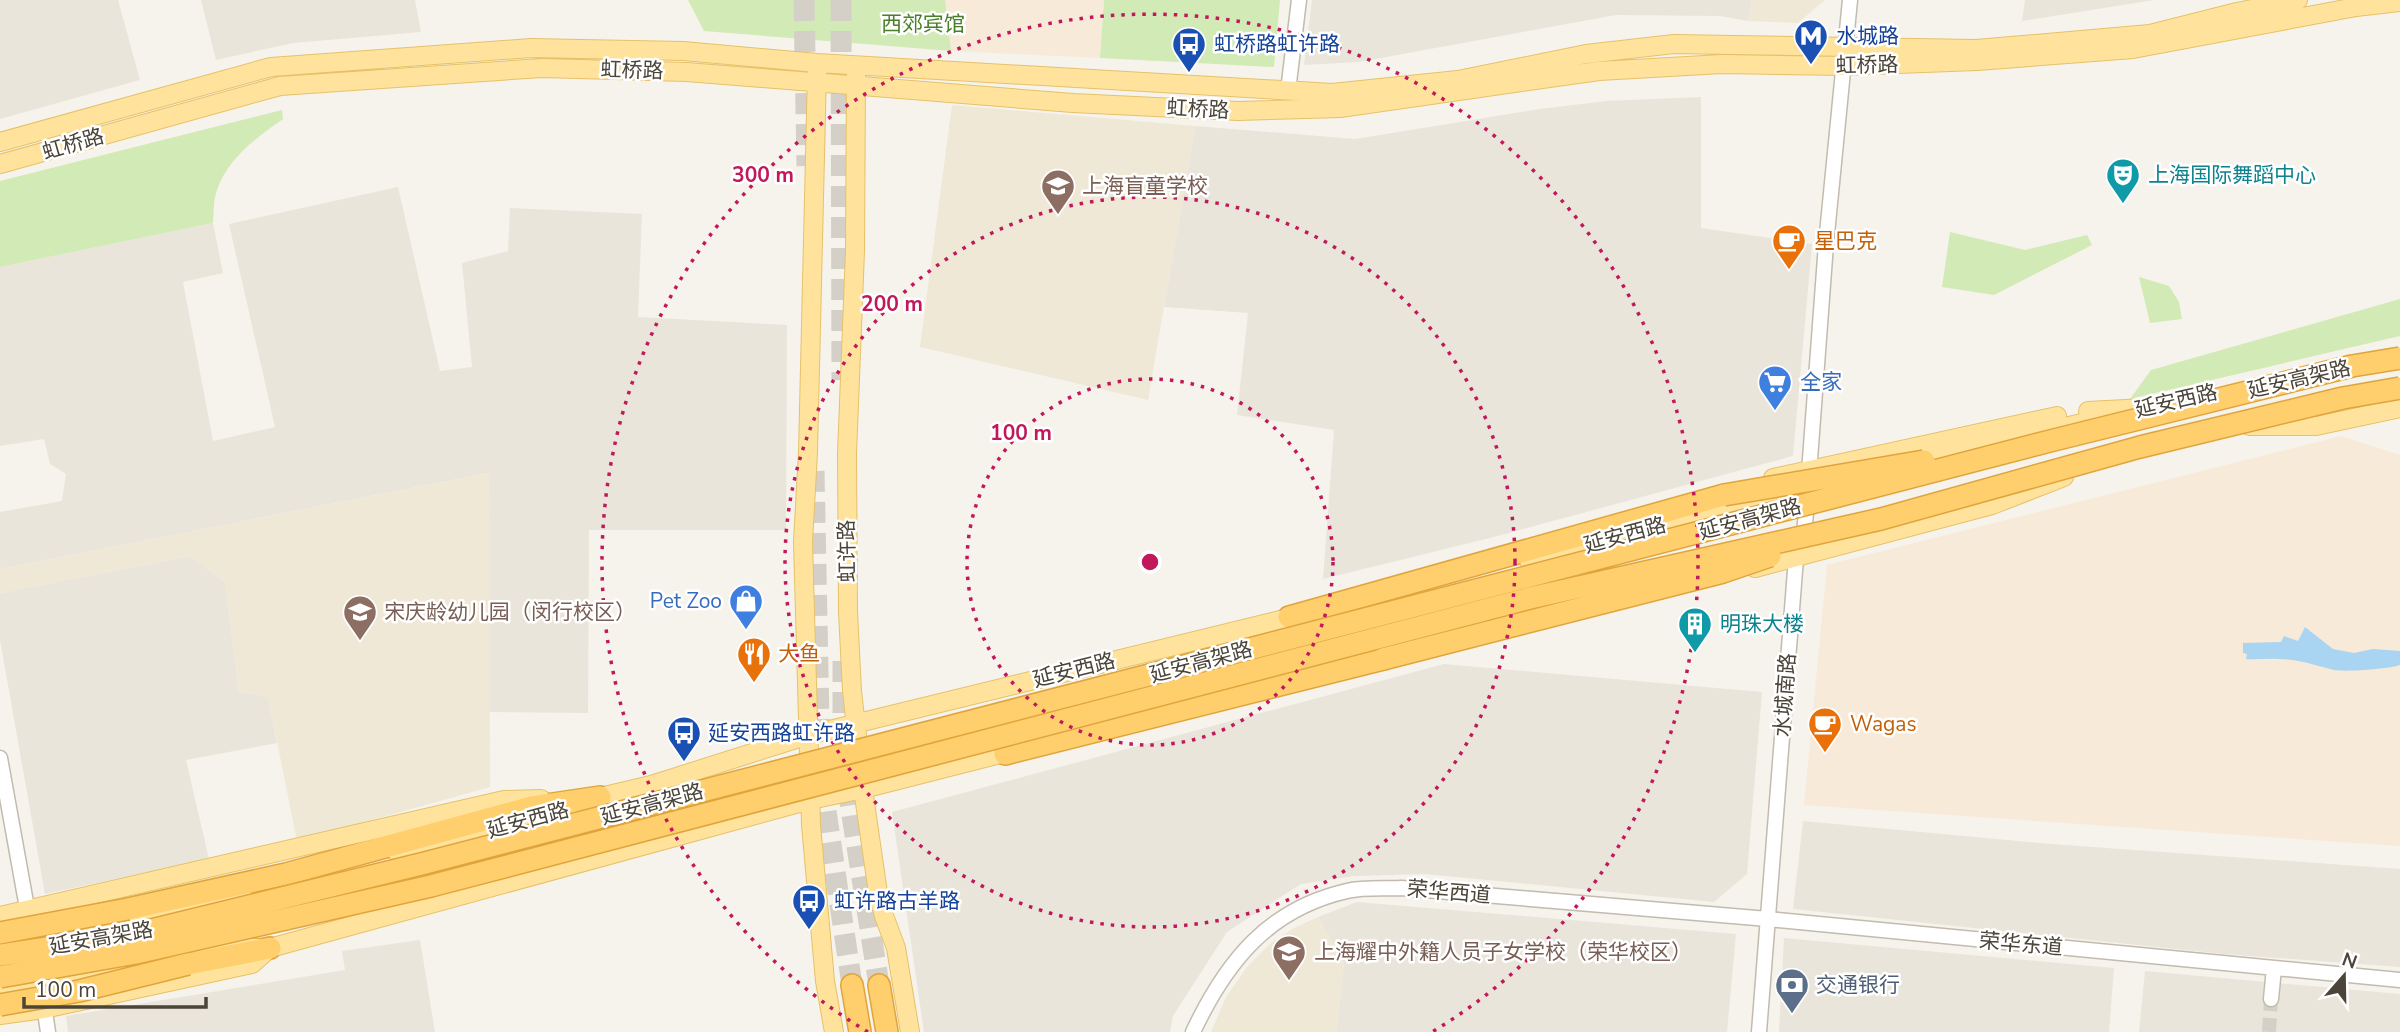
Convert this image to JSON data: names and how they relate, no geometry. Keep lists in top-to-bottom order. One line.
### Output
{"streets":{"highway":["延安高架路"],"main road":["虹桥路","延安西路","虹许路"],"street":["水城南路","荣华西道","荣华东道"]},"crossings":[["虹桥路","虹许路"],["虹桥路","水城南路"],["延安高架路","延安西路"],["延安西路","虹许路"],["延安西路","水城南路"],["水城南路","荣华西道"],["水城南路","荣华东道"],["荣华西道","荣华东道"]],"parks":["西郊宾馆"],"places":{"metro station":["水城路"],"bus stop":["虹桥路虹许路","延安西路虹许路","虹许路古羊路"],"theatre":["上海国际舞蹈中心"],"school or university":["上海盲童学校","宋庆龄幼儿园（闵行校区）","上海耀中外籍人员子女学校（荣华校区）"],"cafe":["星巴克","Wagas"],"supermarket":["全家"],"shop":["Pet Zoo"],"building":["明珠大楼"],"restaurant":["大鱼"],"bank":["交通银行"]},"scale_bar":"100 m","north":"top","rings":["300 m","200 m","100 m"]}
